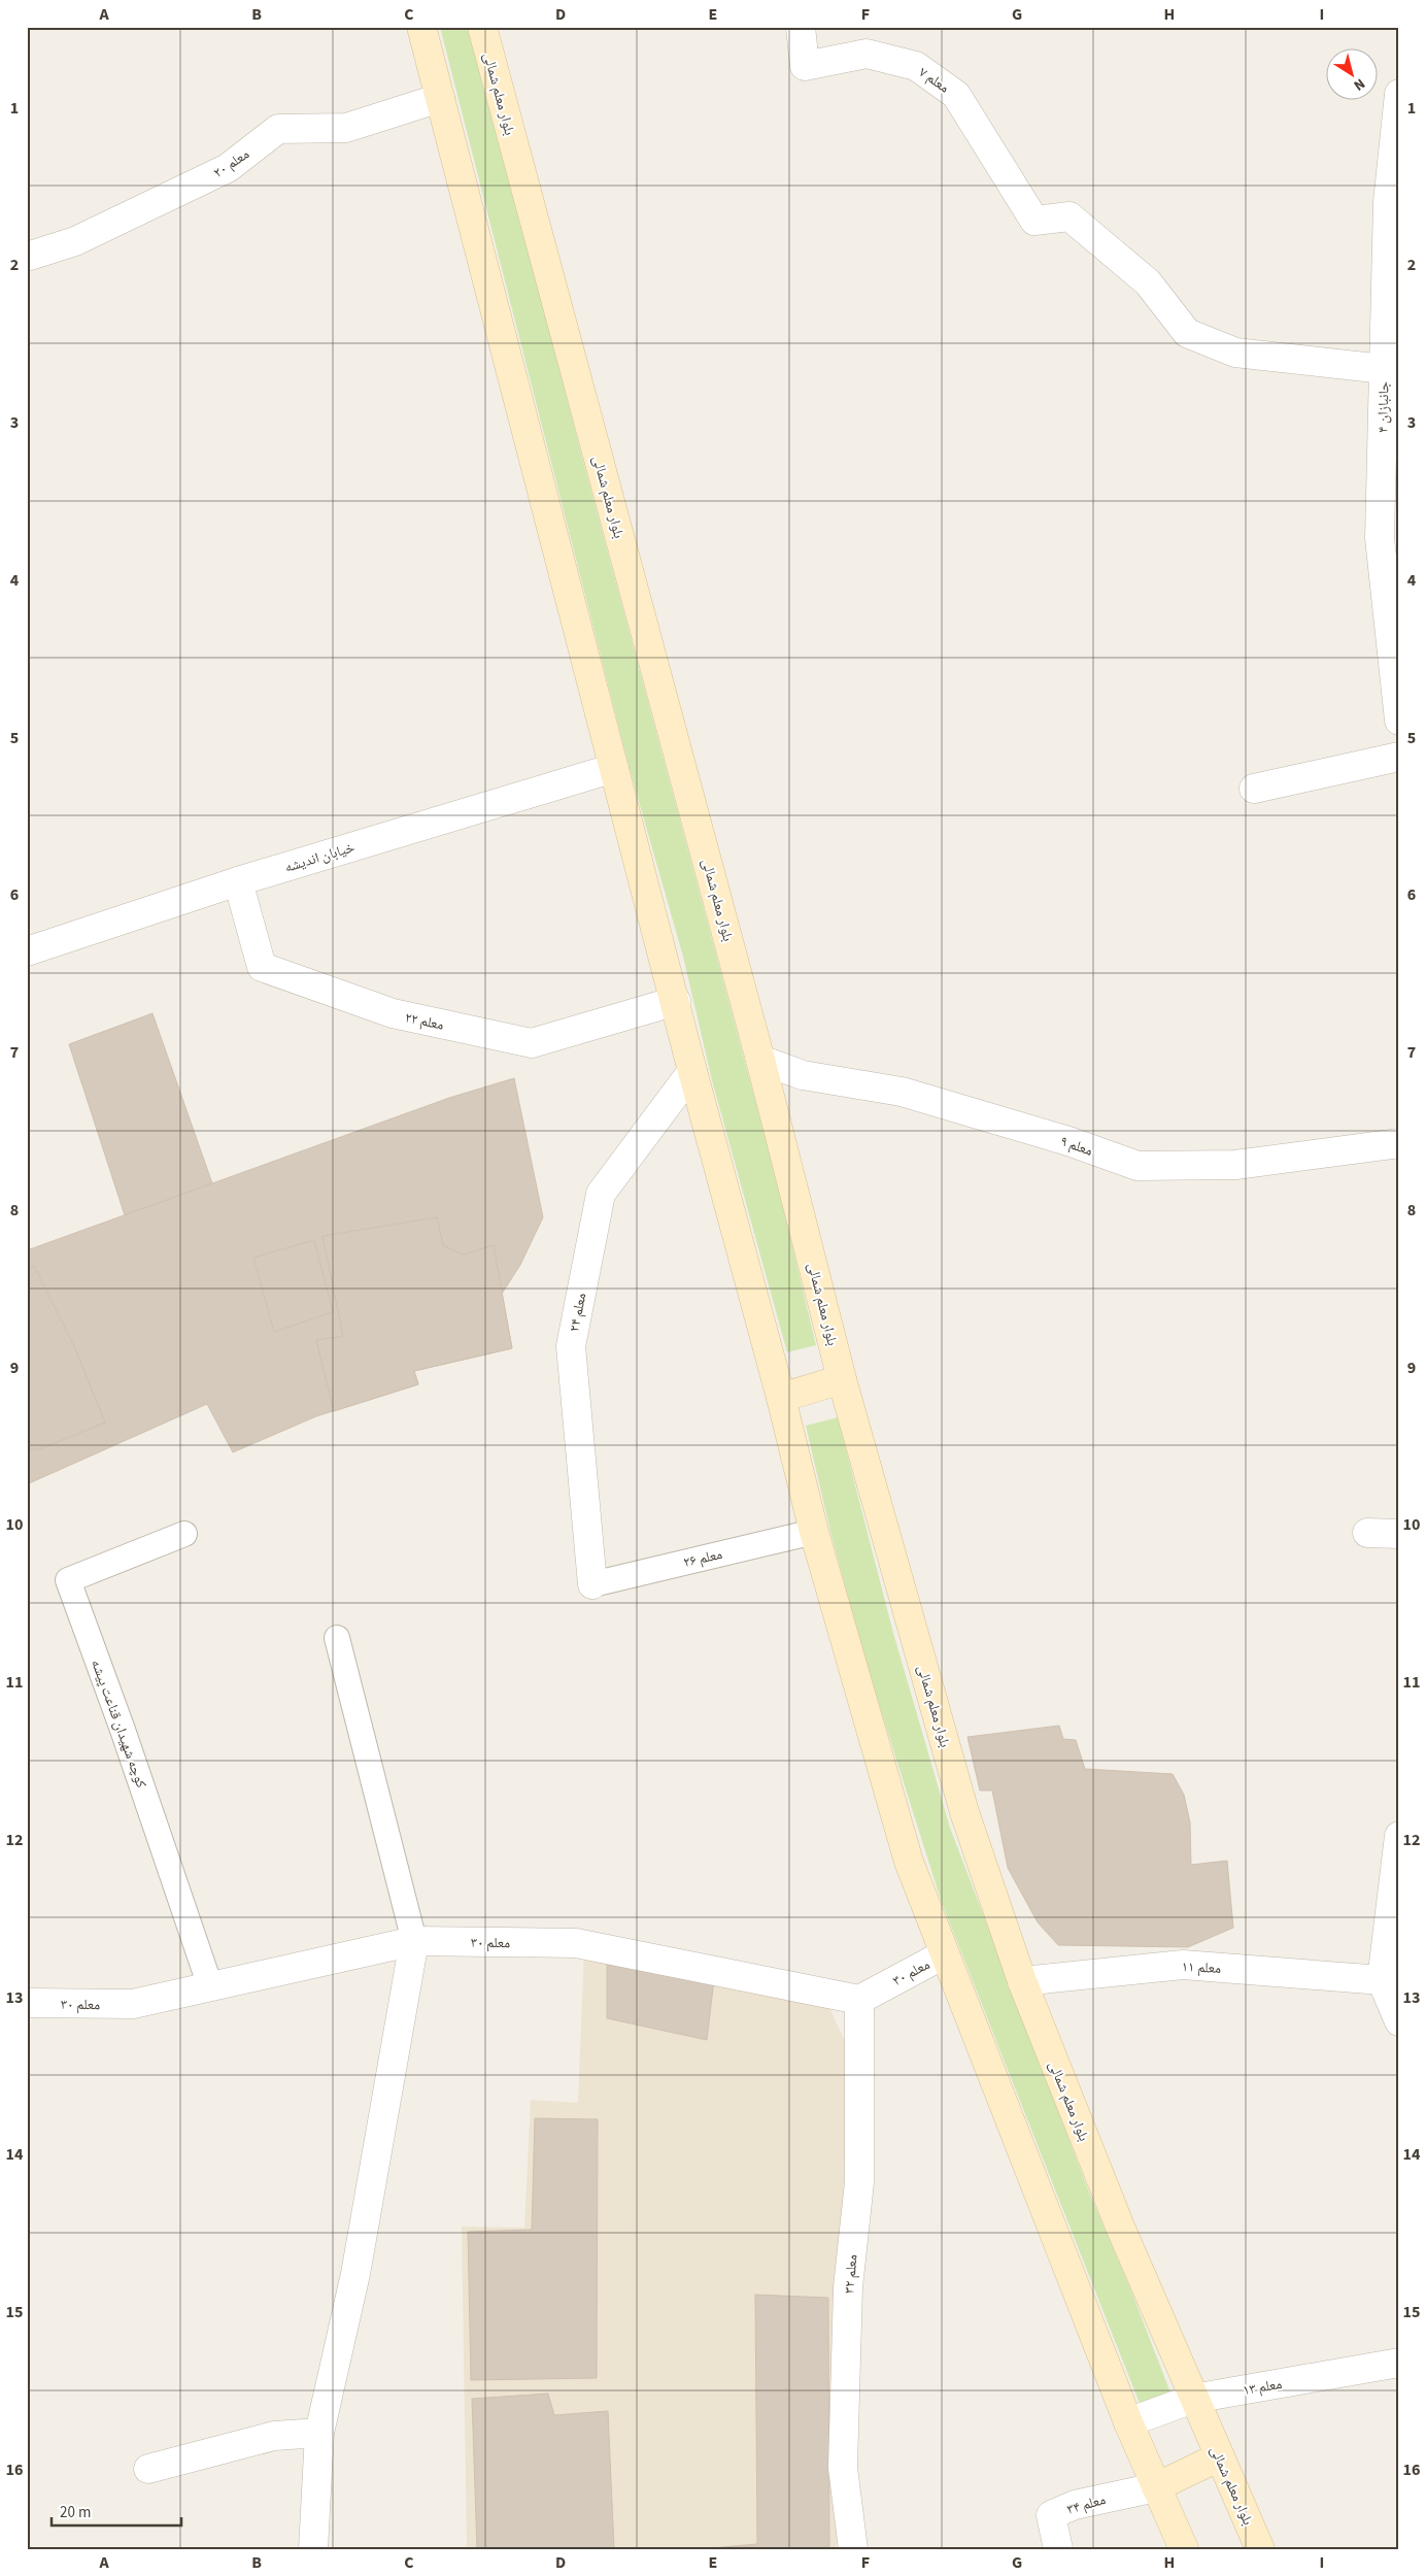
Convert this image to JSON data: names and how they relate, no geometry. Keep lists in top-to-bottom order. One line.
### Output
{"streets":{"main road":["بلوار معلم شمالی"],"street":["معلم ۷","معلم ۲۰","جانبازان ۴","خیابان اندیشه","معلم ۲۲","معلم ۹","معلم ۲۴","معلم ۳۰","معلم ۱۱","معلم ۳۲","معلم ۱۳","معلم ۳۴"],"lane":["معلم ۲۶","کوچه شهیدان قناعت پیشه"]},"crossings":[["معلم ۷","جانبازان ۴"],["بلوار معلم شمالی","معلم ۹"],["بلوار معلم شمالی","معلم ۱۱"],["بلوار معلم شمالی","معلم ۱۳"],["خیابان اندیشه","معلم ۲۲"],["معلم ۲۴","معلم ۲۶"],["کوچه شهیدان قناعت پیشه","معلم ۳۰"],["معلم ۳۰","معلم ۳۲"]],"scale_bar":"20 m","north":"bottom right","grid":{"columns":["A","B","C","D","E","F","G","H","I"],"rows":["1","2","3","4","5","6","7","8","9","10","11","12","13","14","15","16"]}}
